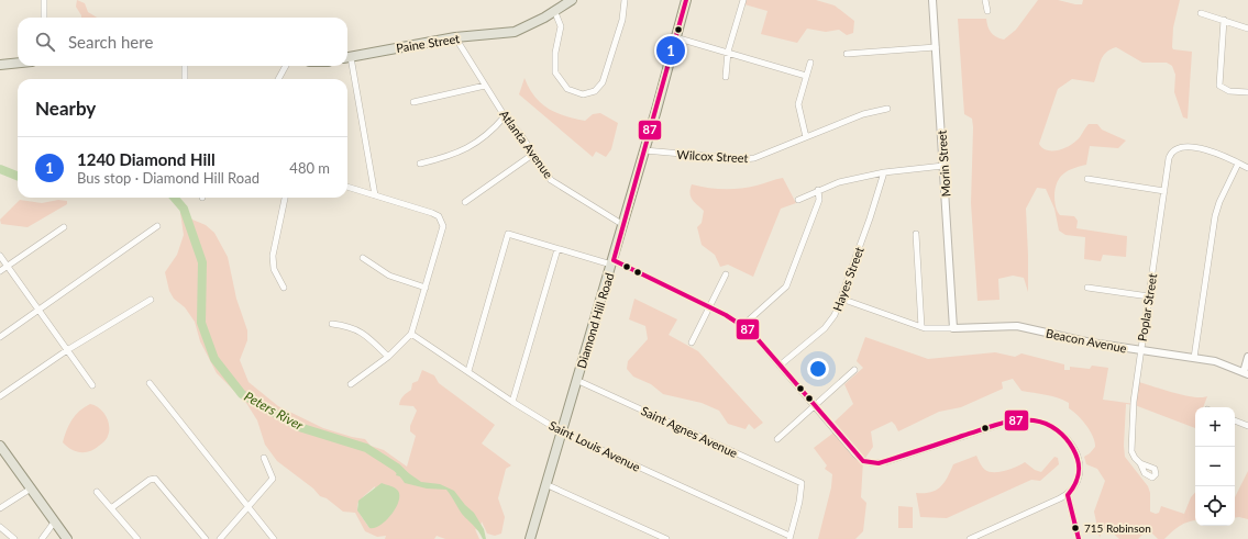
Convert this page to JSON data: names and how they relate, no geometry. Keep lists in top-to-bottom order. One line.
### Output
{"streets":{"main road":["Paine Street","Diamond Hill Road"],"street":["Atlanta Avenue","Wilcox Street","Morin Street","Hayes Street","Poplar Street","Beacon Avenue","Saint Agnes Avenue","Saint Louis Avenue"]},"crossings":[["Paine Street","Atlanta Avenue"],["Atlanta Avenue","Diamond Hill Road"],["Wilcox Street","Diamond Hill Road"],["Morin Street","Beacon Avenue"],["Hayes Street","Beacon Avenue"],["Poplar Street","Beacon Avenue"],["Diamond Hill Road","Saint Agnes Avenue"],["Diamond Hill Road","Saint Louis Avenue"],["Saint Agnes Avenue","Saint Louis Avenue"]],"water":["Peters River"],"places":["715 Robinson"],"lines":["transit line 87"],"page":{"search":"Search here","pins":"1","heading":"Nearby","list":[{"mark":"1","name":"1240 Diamond Hill","note":"Bus stop · Diamond Hill Road","value":"480 m"}],"map_buttons":["+","−"]}}
